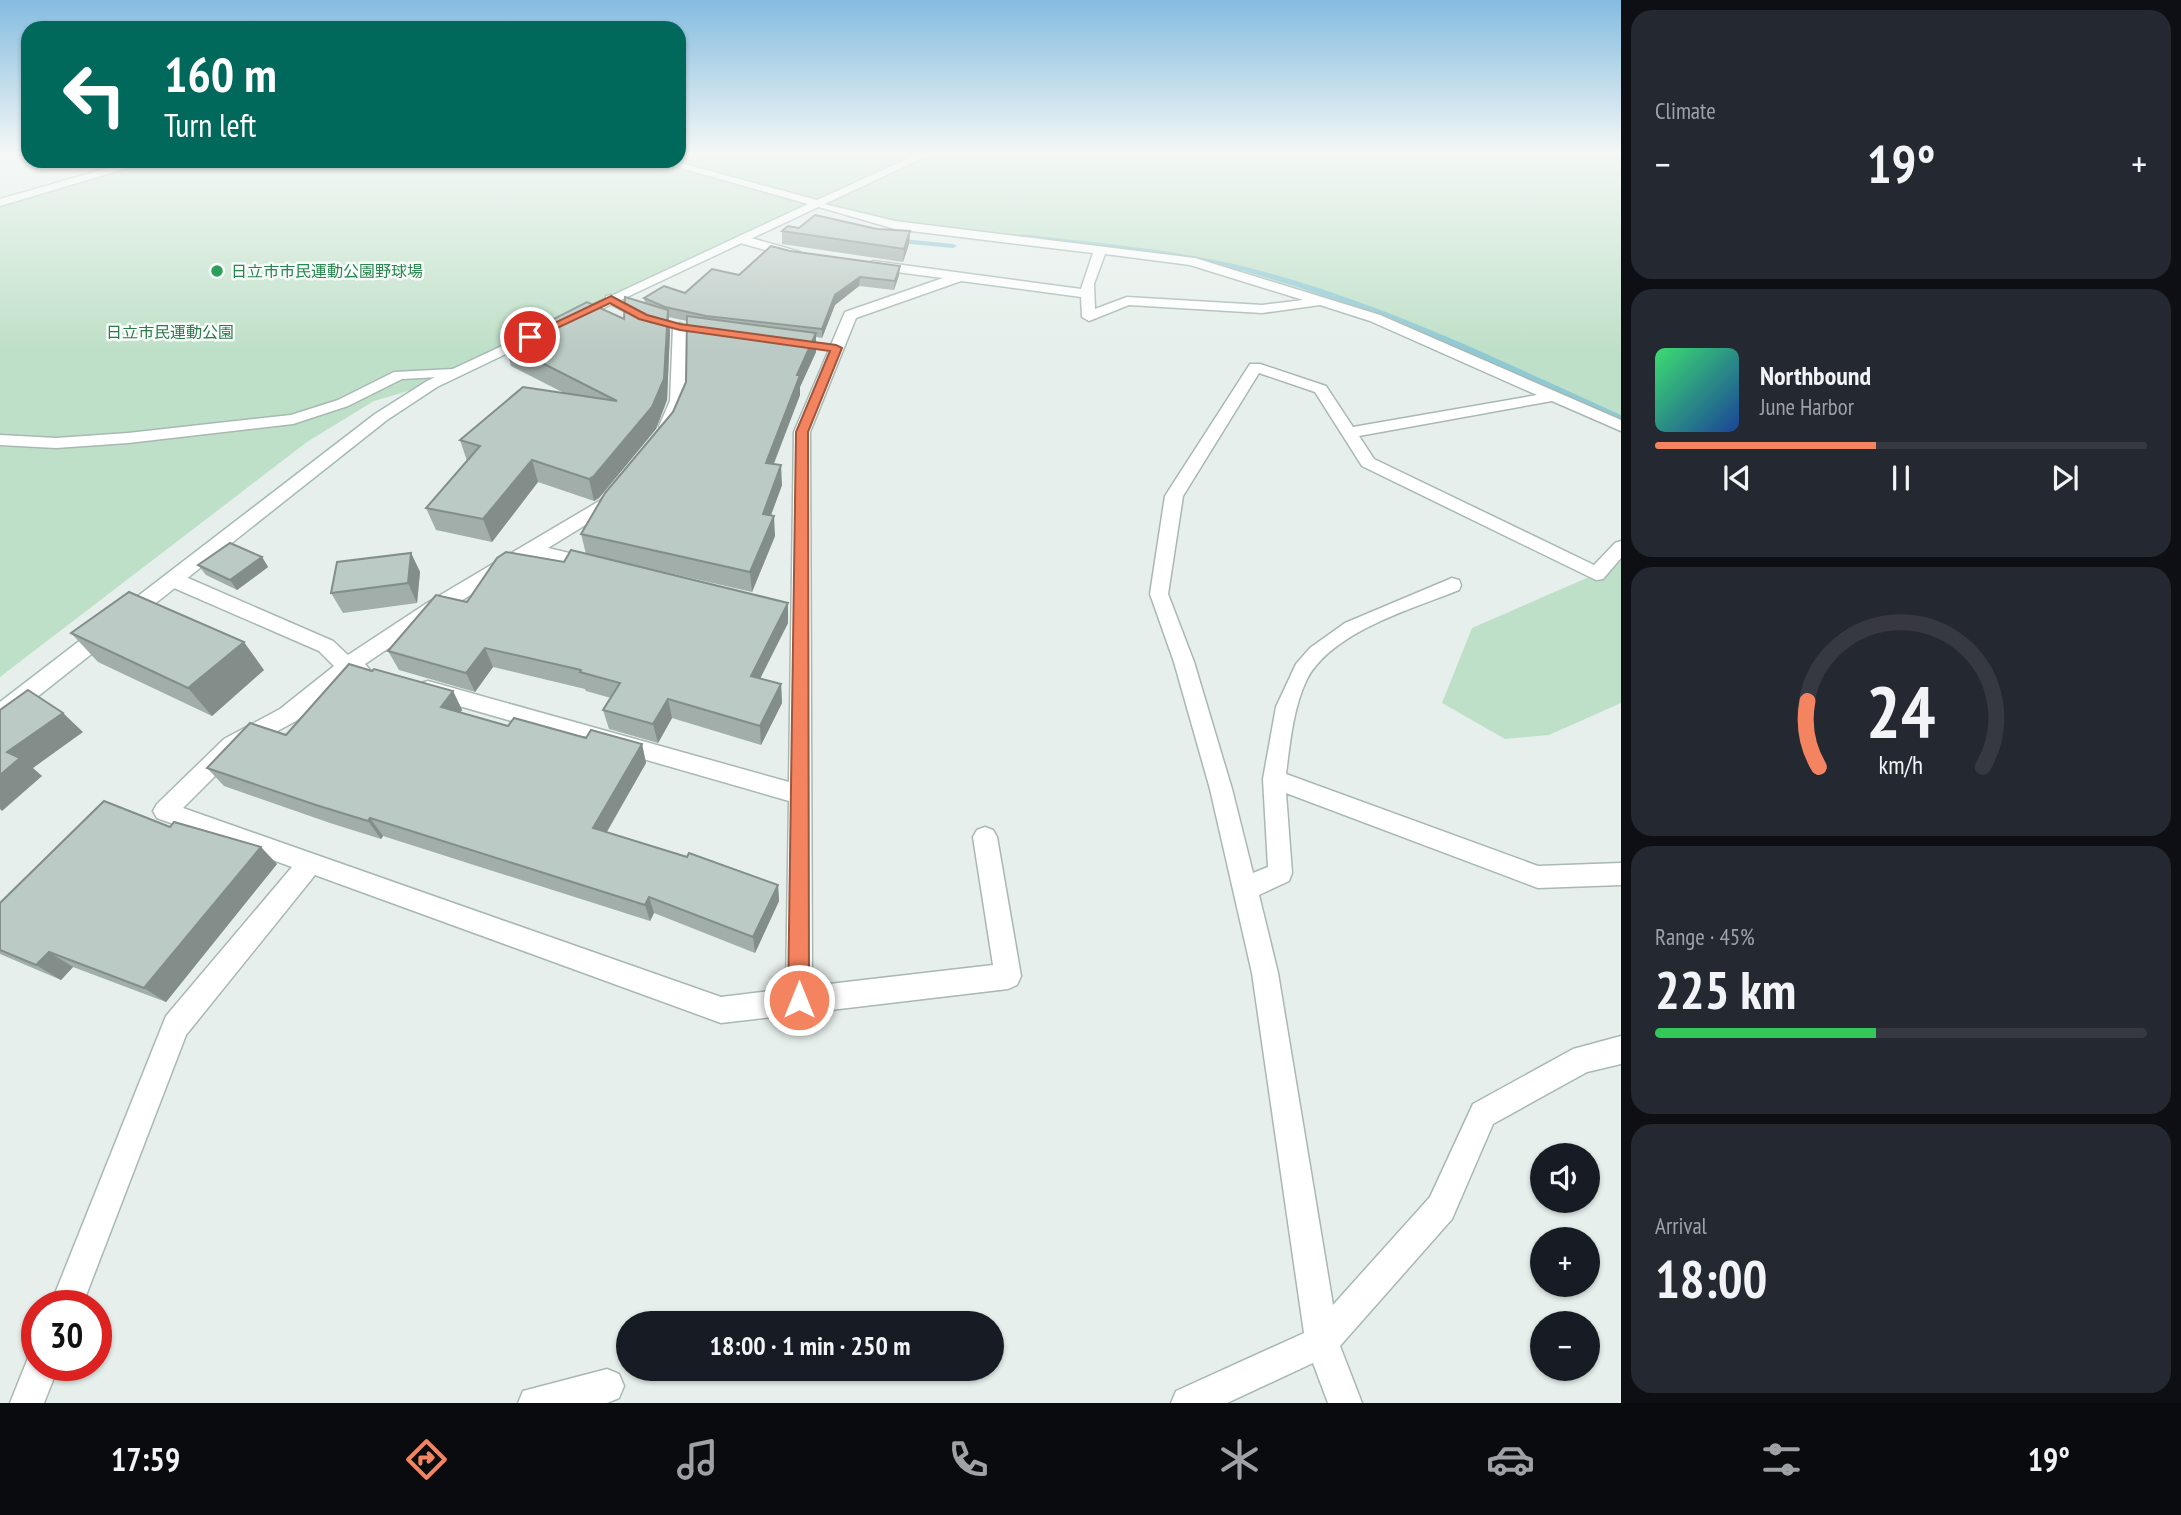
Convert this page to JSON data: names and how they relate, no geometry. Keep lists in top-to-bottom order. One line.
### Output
{"parks":["日立市民運動公園"],"places":["日立市市民運動公園野球場"],"page":{"tile":["Climate",["Range · 45%","225 km"],["Arrival","18:00"]],"turn":["160 m","Turn left"],"heat":["−","19°","+"],"song":["Northbound","June Harbor"],"map_buttons":["+","−"],"limit":"30","trip":"18:00 · 1 min · 250 m","tabs":["17:59","19°"],"gauge":["24","km/h"]}}
